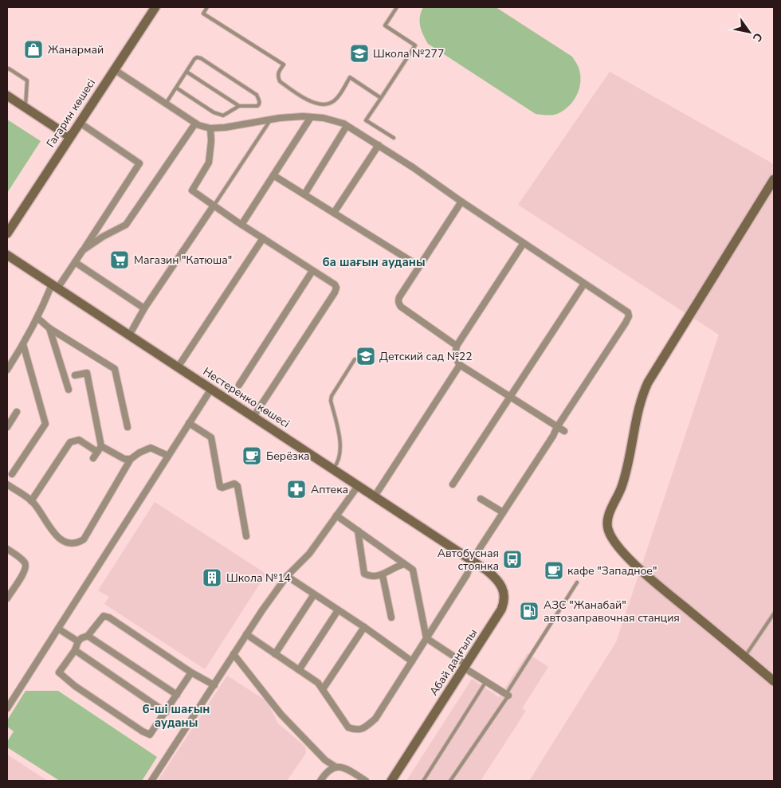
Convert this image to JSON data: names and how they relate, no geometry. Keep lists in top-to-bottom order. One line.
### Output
{"streets":{"street":["Гагарин көшесі","Нестеренко көшесі","Абай даңғылы"]},"crossings":[["Нестеренко көшесі","Абай даңғылы"]],"districts":["6а шағын ауданы","6-ші шағын ауданы"],"places":{"shop":["Жанармай"],"school or university":["Школа №277","Детский сад №22"],"supermarket":["Магазин \"Катюша\""],"cafe":["Берёзка","кафе \"Западное\""],"pharmacy":["Аптека"],"bus stop":["Автобусная стоянка"],"building":["Школа №14"],"fuel station":["АЗС \"Жанабай\" автозаправочная станция"]},"north":"bottom right"}
